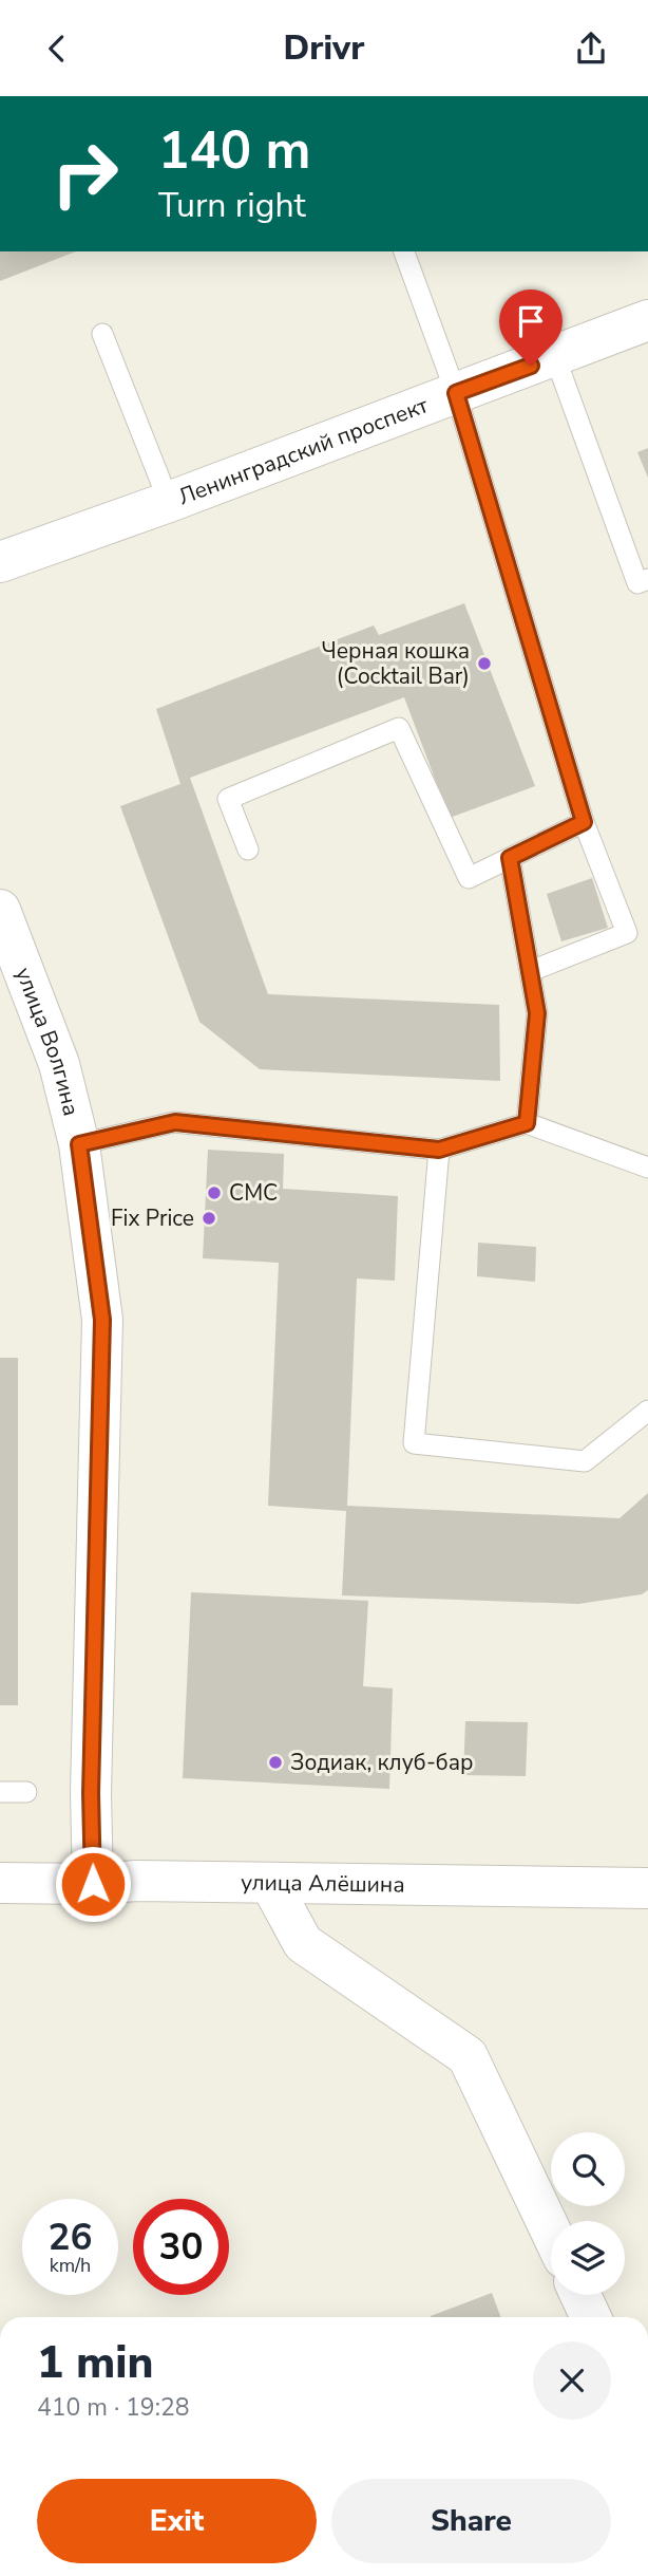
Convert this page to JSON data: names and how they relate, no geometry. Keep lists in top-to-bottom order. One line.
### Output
{"streets":{"street":["Ленинградский проспект","улица Волгина","улица Алёшина"]},"crossings":[["улица Волгина","улица Алёшина"]],"places":["Черная кошка (Cocktail Bar)","СМС","Fix Price","Зодиак, клуб-бар"],"page":{"header":"Drivr","turn":["140 m","Turn right"],"speed":"26 km/h","limit":"30","heading":["1 min","410 m · 19:28"],"buttons":["Exit","Share"]}}
